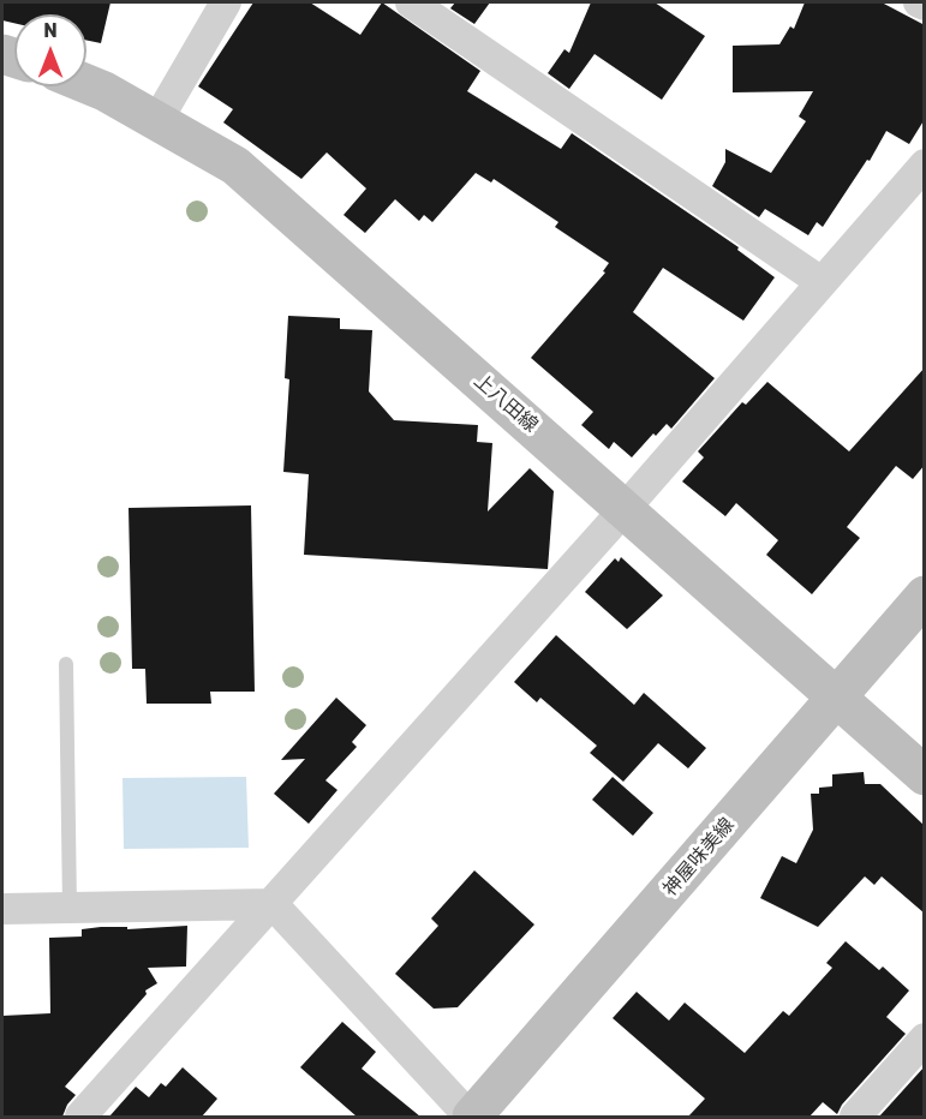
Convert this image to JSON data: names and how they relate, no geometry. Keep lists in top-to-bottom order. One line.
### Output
{"streets":{"street":["上八田線","神屋味美線"]},"crossings":[["上八田線","神屋味美線"]],"north":"top"}
